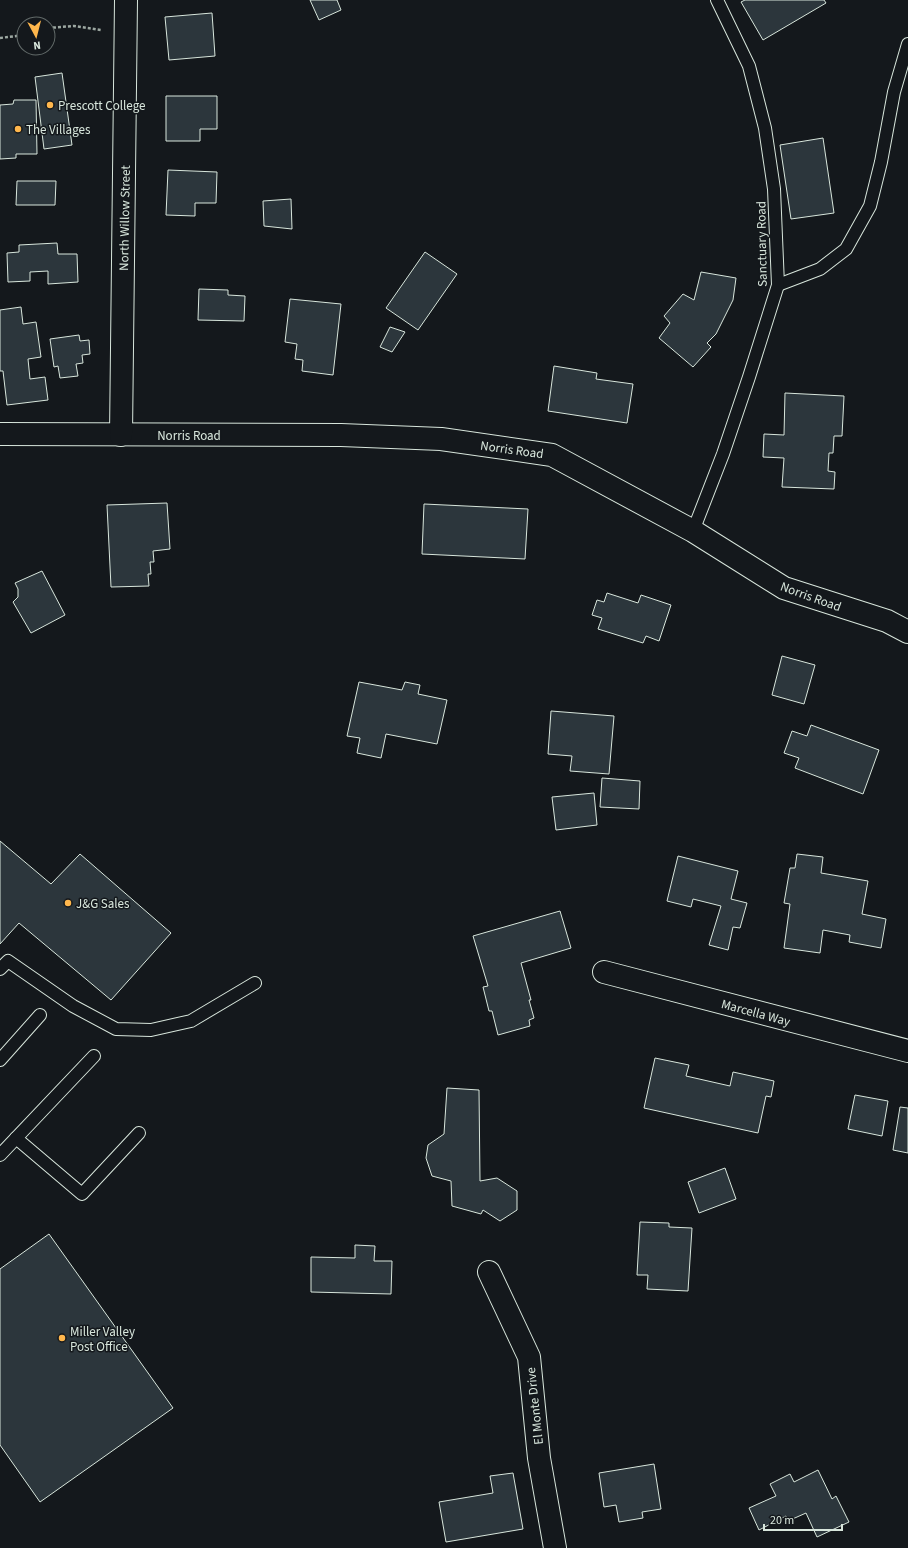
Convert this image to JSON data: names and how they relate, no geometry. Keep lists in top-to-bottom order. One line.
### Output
{"streets":{"street":["North Willow Street","Norris Road","Marcella Way","El Monte Drive"],"lane":["Sanctuary Road"]},"crossings":[["North Willow Street","Norris Road"],["Sanctuary Road","Norris Road"]],"places":["Prescott College","The Villages","J&G Sales","Miller Valley Post Office"],"scale_bar":"20 m","north":"bottom"}
